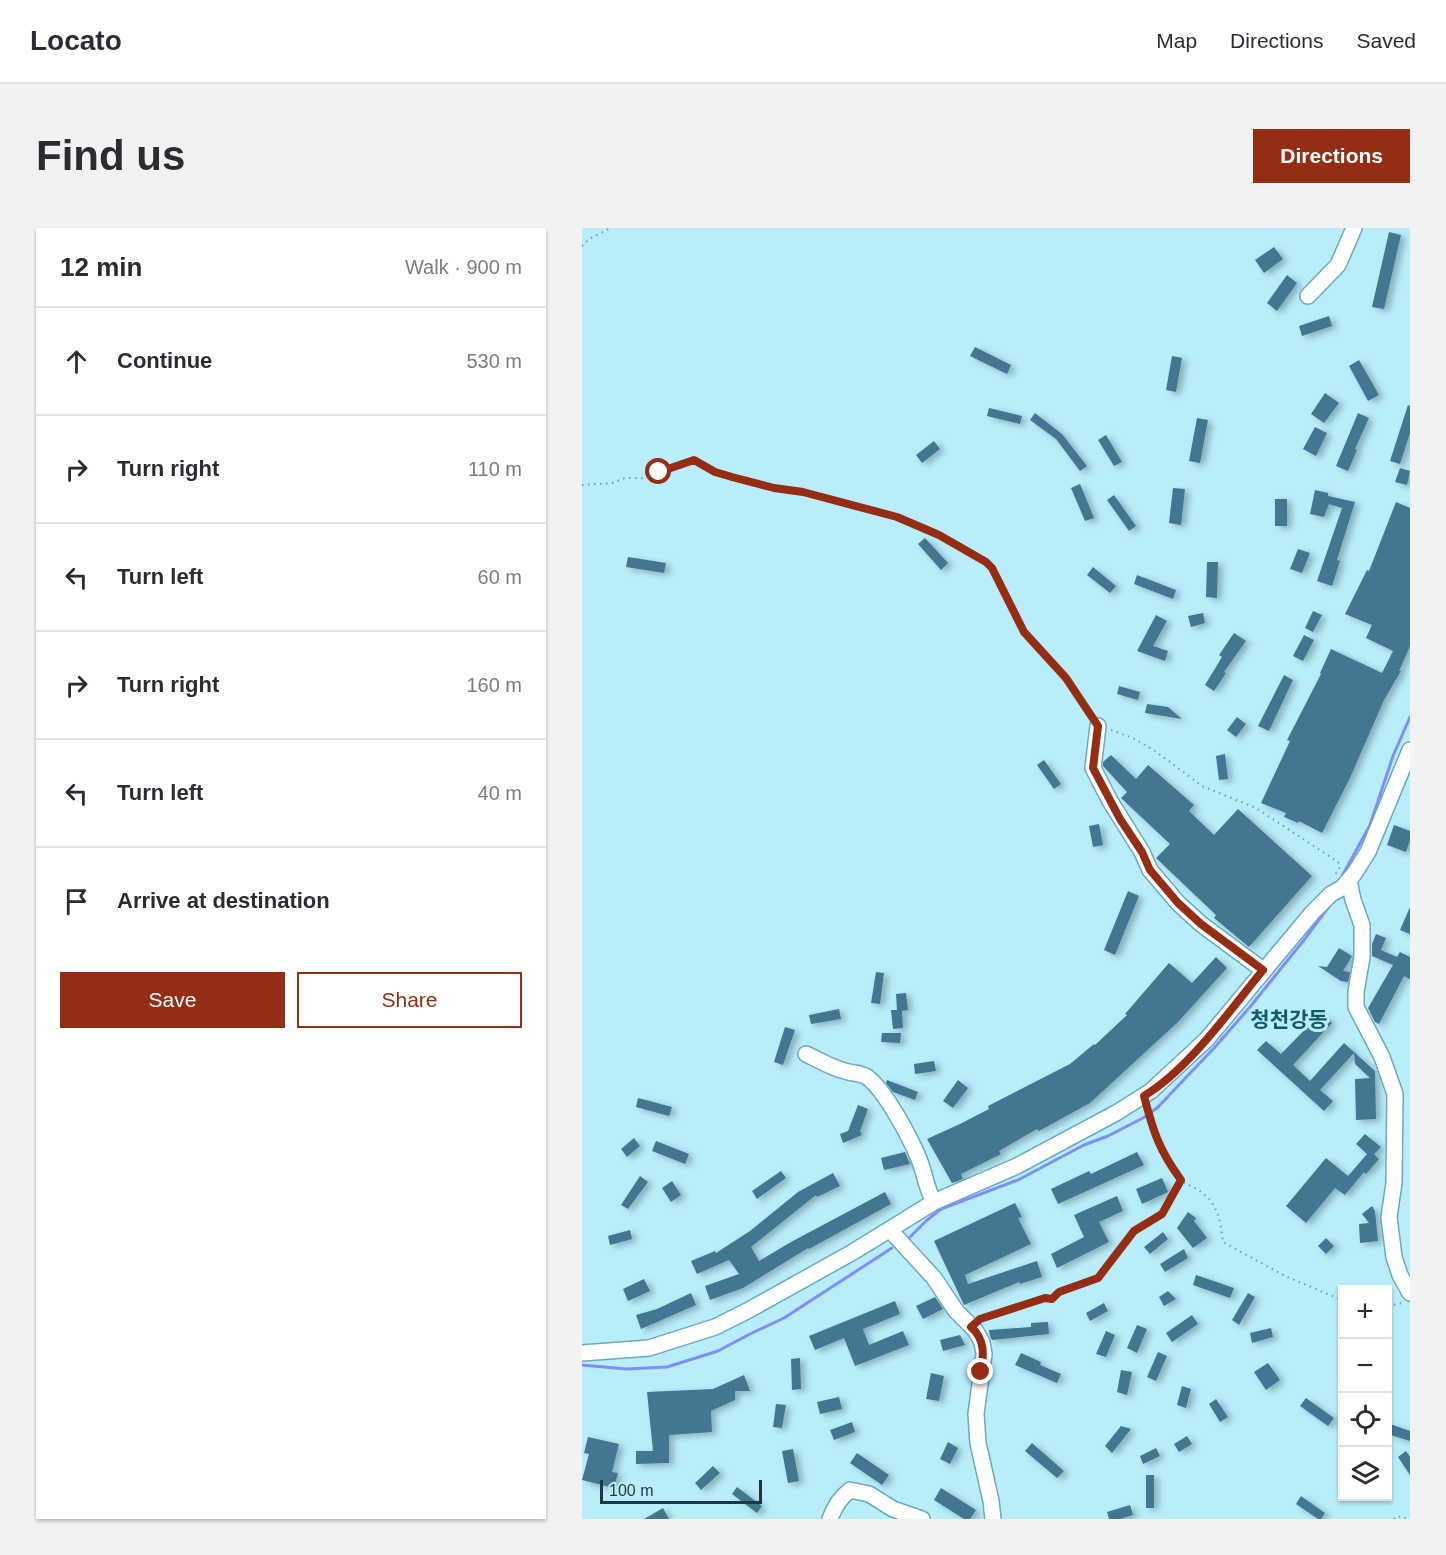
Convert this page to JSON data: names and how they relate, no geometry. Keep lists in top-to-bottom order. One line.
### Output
{"districts":["청천강동"],"scale_bar":"100 m","page":{"header":"Locato","nav":["Map","Directions","Saved"],"buttons":["Directions",["Save","Share"]],"title":"Find us","heading":["12 min","Walk · 900 m"],"list":[["Continue","530 m"],["Turn right","110 m"],["Turn left","60 m"],["Turn right","160 m"],["Turn left","40 m"],"Arrive at destination"],"map_buttons":["+","−"],"scale":"100 m"}}
